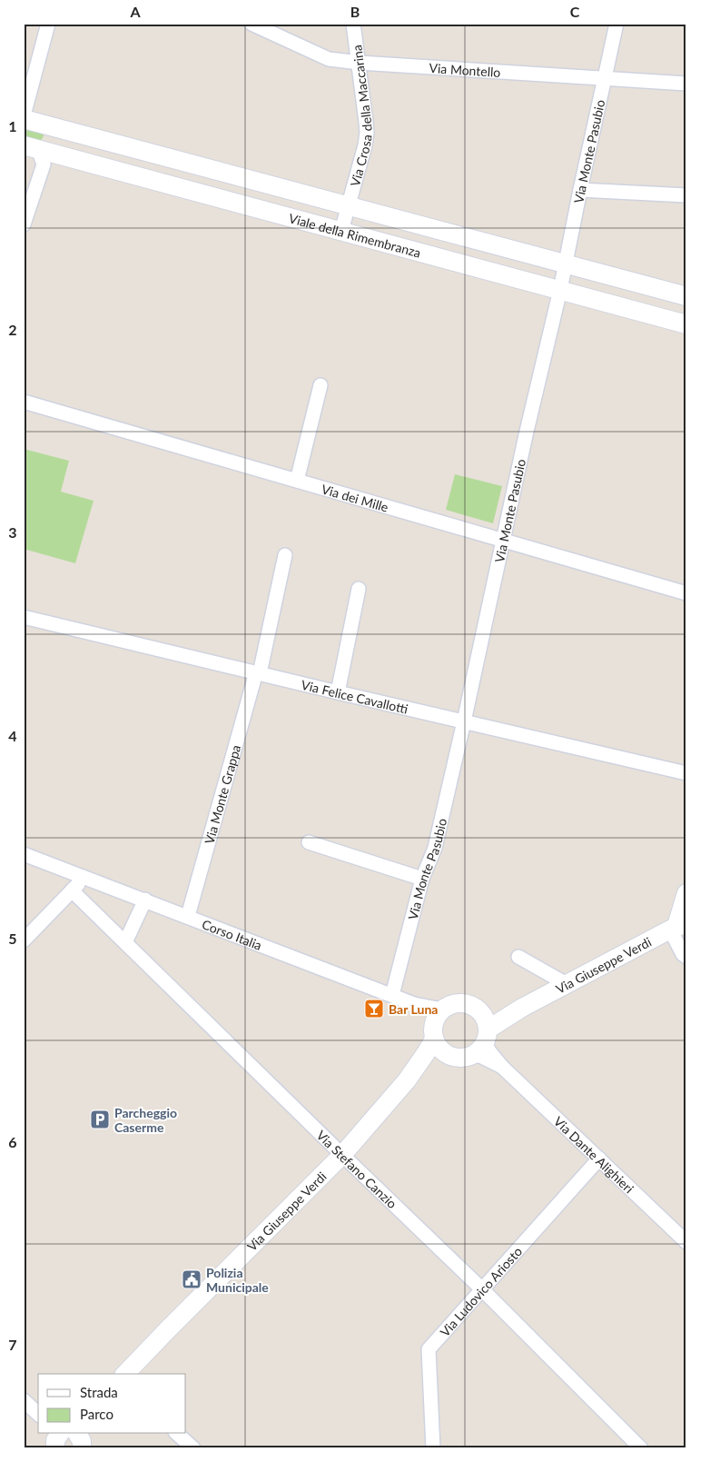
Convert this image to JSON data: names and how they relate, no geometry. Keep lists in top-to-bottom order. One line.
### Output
{"streets":{"street":["Via Montello","Via Crosa della Maccarina","Via Monte Pasubio","Viale della Rimembranza","Via dei Mille","Via Felice Cavallotti","Via Monte Grappa","Corso Italia","Via Giuseppe Verdi","Via Dante Alighieri","Via Stefano Canzio","Via Ludovico Ariosto"]},"crossings":[["Via Montello","Via Crosa della Maccarina"],["Via Montello","Via Monte Pasubio"],["Via Crosa della Maccarina","Viale della Rimembranza"],["Via Monte Pasubio","Viale della Rimembranza"],["Via Monte Pasubio","Via dei Mille"],["Via Monte Pasubio","Via Felice Cavallotti"],["Via Monte Pasubio","Corso Italia"],["Via Felice Cavallotti","Via Monte Grappa"],["Via Monte Grappa","Corso Italia"],["Corso Italia","Via Giuseppe Verdi"],["Corso Italia","Via Dante Alighieri"],["Via Giuseppe Verdi","Via Dante Alighieri"],["Via Giuseppe Verdi","Via Stefano Canzio"],["Via Dante Alighieri","Via Ludovico Ariosto"],["Via Stefano Canzio","Via Ludovico Ariosto"]],"places":{"bar":["Bar Luna"],"parking":["Parcheggio Caserme"],"public building":["Polizia Municipale"]},"legend":["Strada","Parco"],"grid":{"columns":["A","B","C"],"rows":["1","2","3","4","5","6","7"]}}
